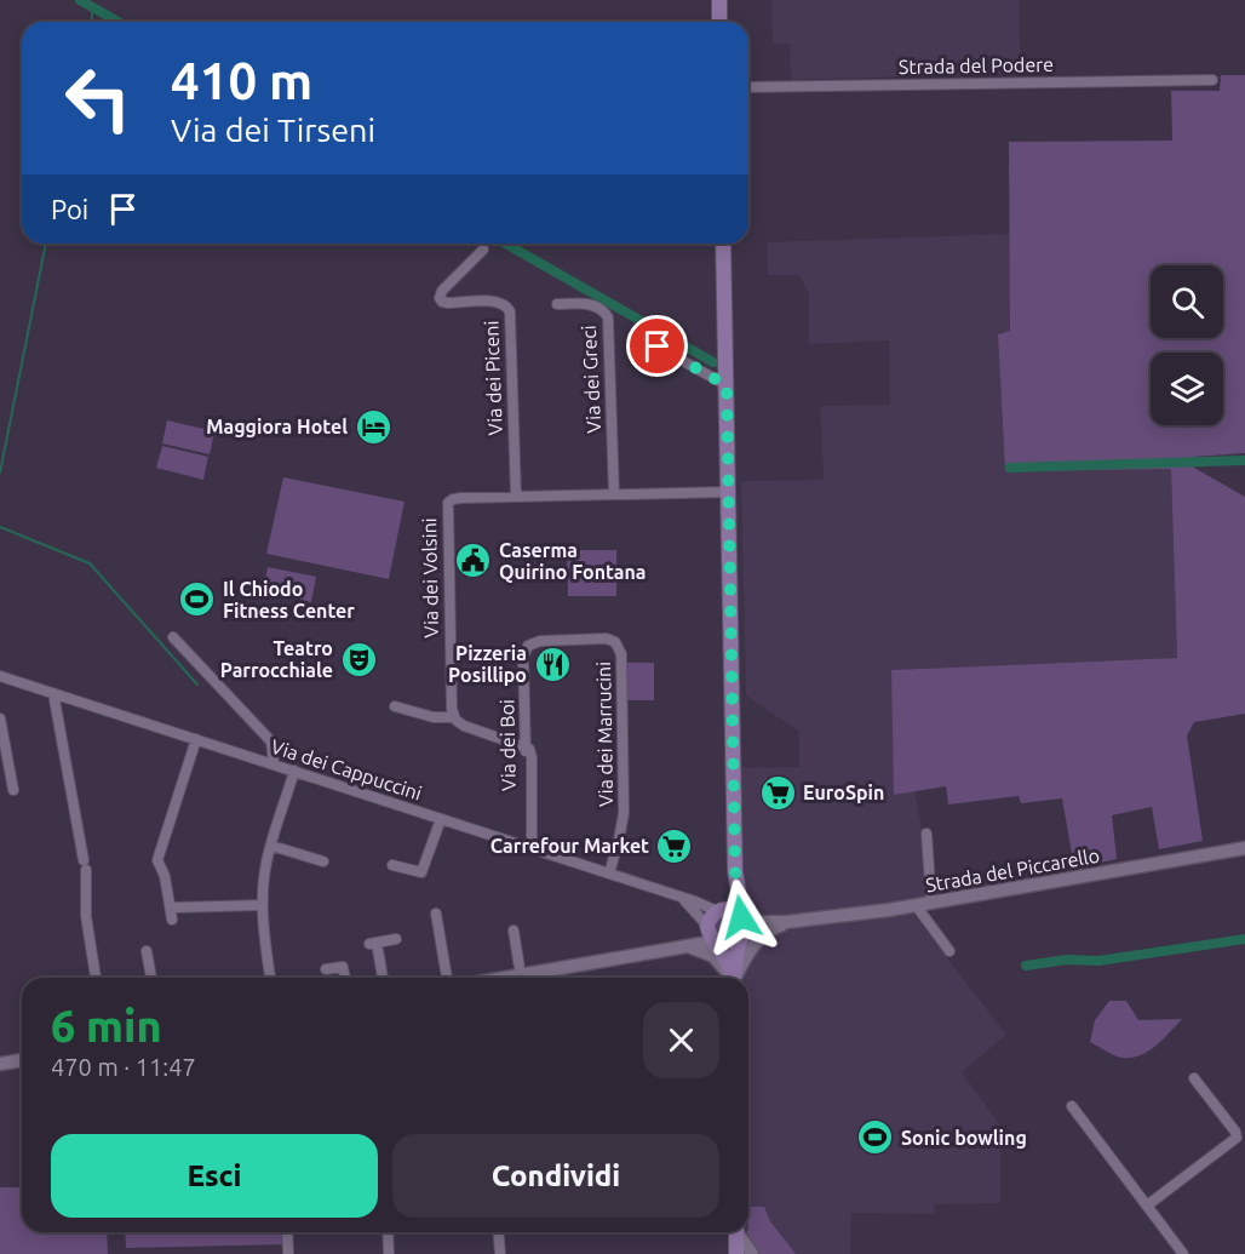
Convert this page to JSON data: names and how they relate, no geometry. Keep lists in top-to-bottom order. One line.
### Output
{"streets":{"street":["Strada del Podere","Via dei Piceni","Via dei Greci","Via dei Volsini","Via dei Marrucini","Via dei Boi","Via dei Cappuccini","Strada del Piccarello"]},"crossings":[["Via dei Piceni","Via dei Volsini"],["Via dei Greci","Via dei Volsini"],["Via dei Marrucini","Via dei Boi"],["Via dei Marrucini","Via dei Cappuccini"],["Via dei Boi","Via dei Cappuccini"],["Via dei Cappuccini","Strada del Piccarello"]],"places":{"hotel":["Maggiora Hotel"],"public building":["Caserma Quirino Fontana"],"sports":["Il Chiodo Fitness Center","Sonic bowling"],"theatre":["Teatro Parrocchiale"],"restaurant":["Pizzeria Posillipo"],"supermarket":["EuroSpin","Carrefour Market"]},"page":{"turn":["410 m","Via dei Tirseni"],"then":"Poi","heading":["6 min","470 m · 11:47"],"buttons":["Esci","Condividi"]}}
